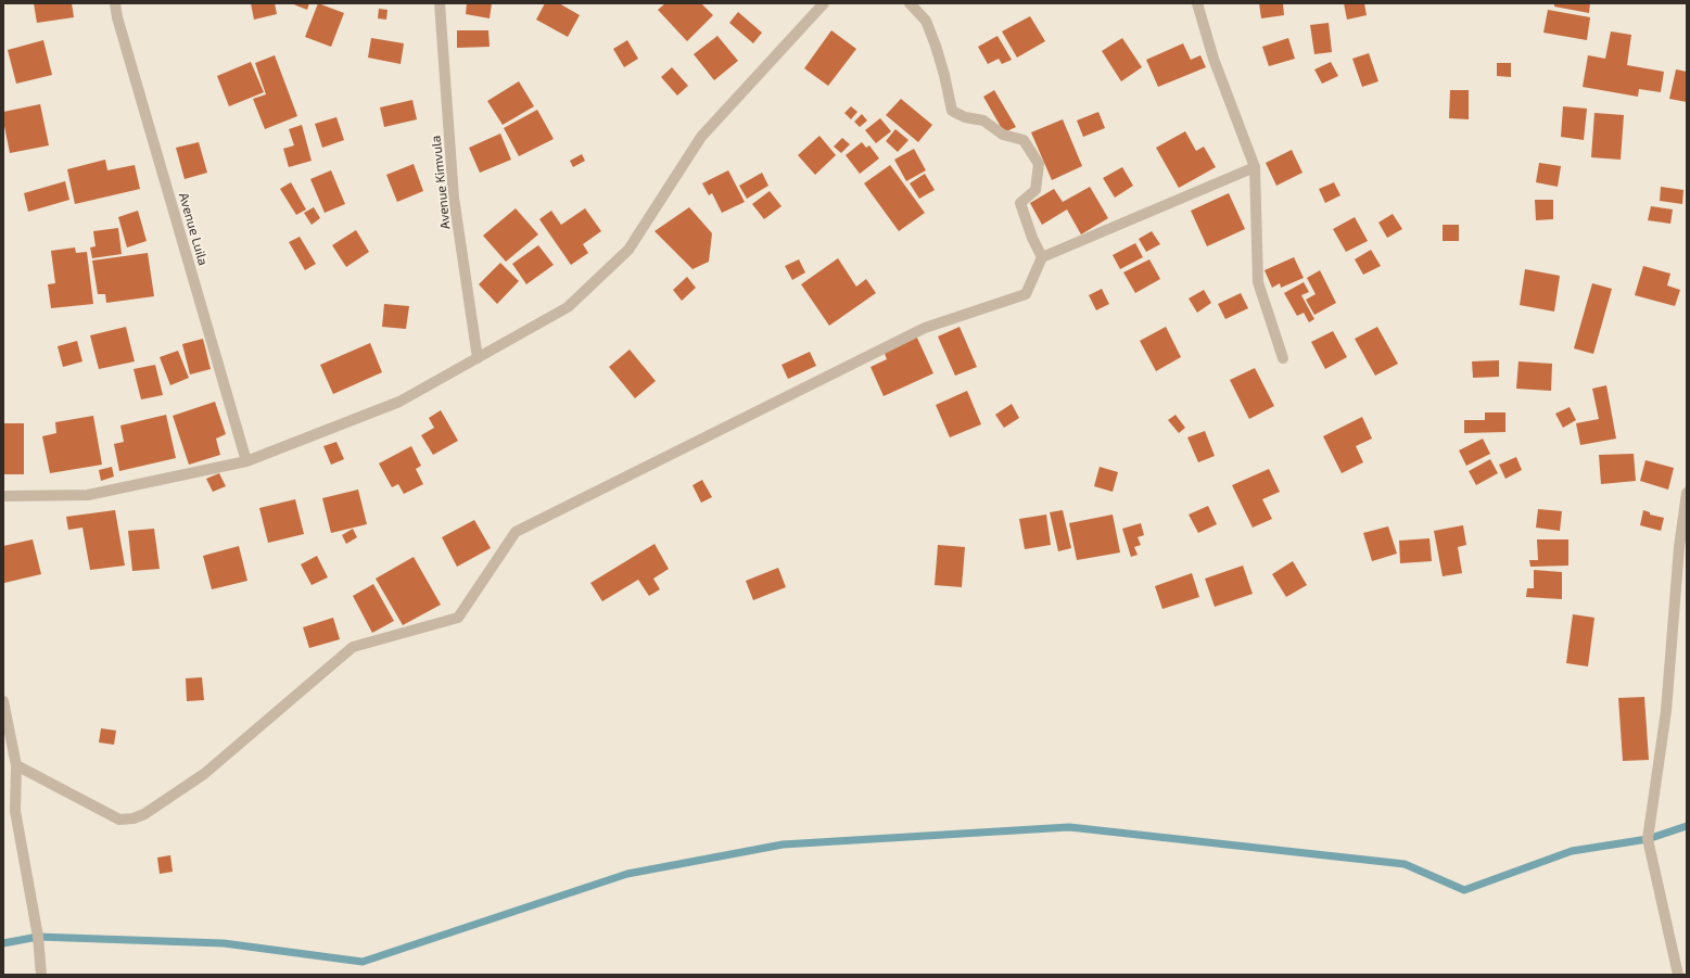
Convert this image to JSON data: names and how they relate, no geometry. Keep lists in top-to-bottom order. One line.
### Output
{"streets":{"street":["Avenue Kimvula","Avenue Luila"]}}
